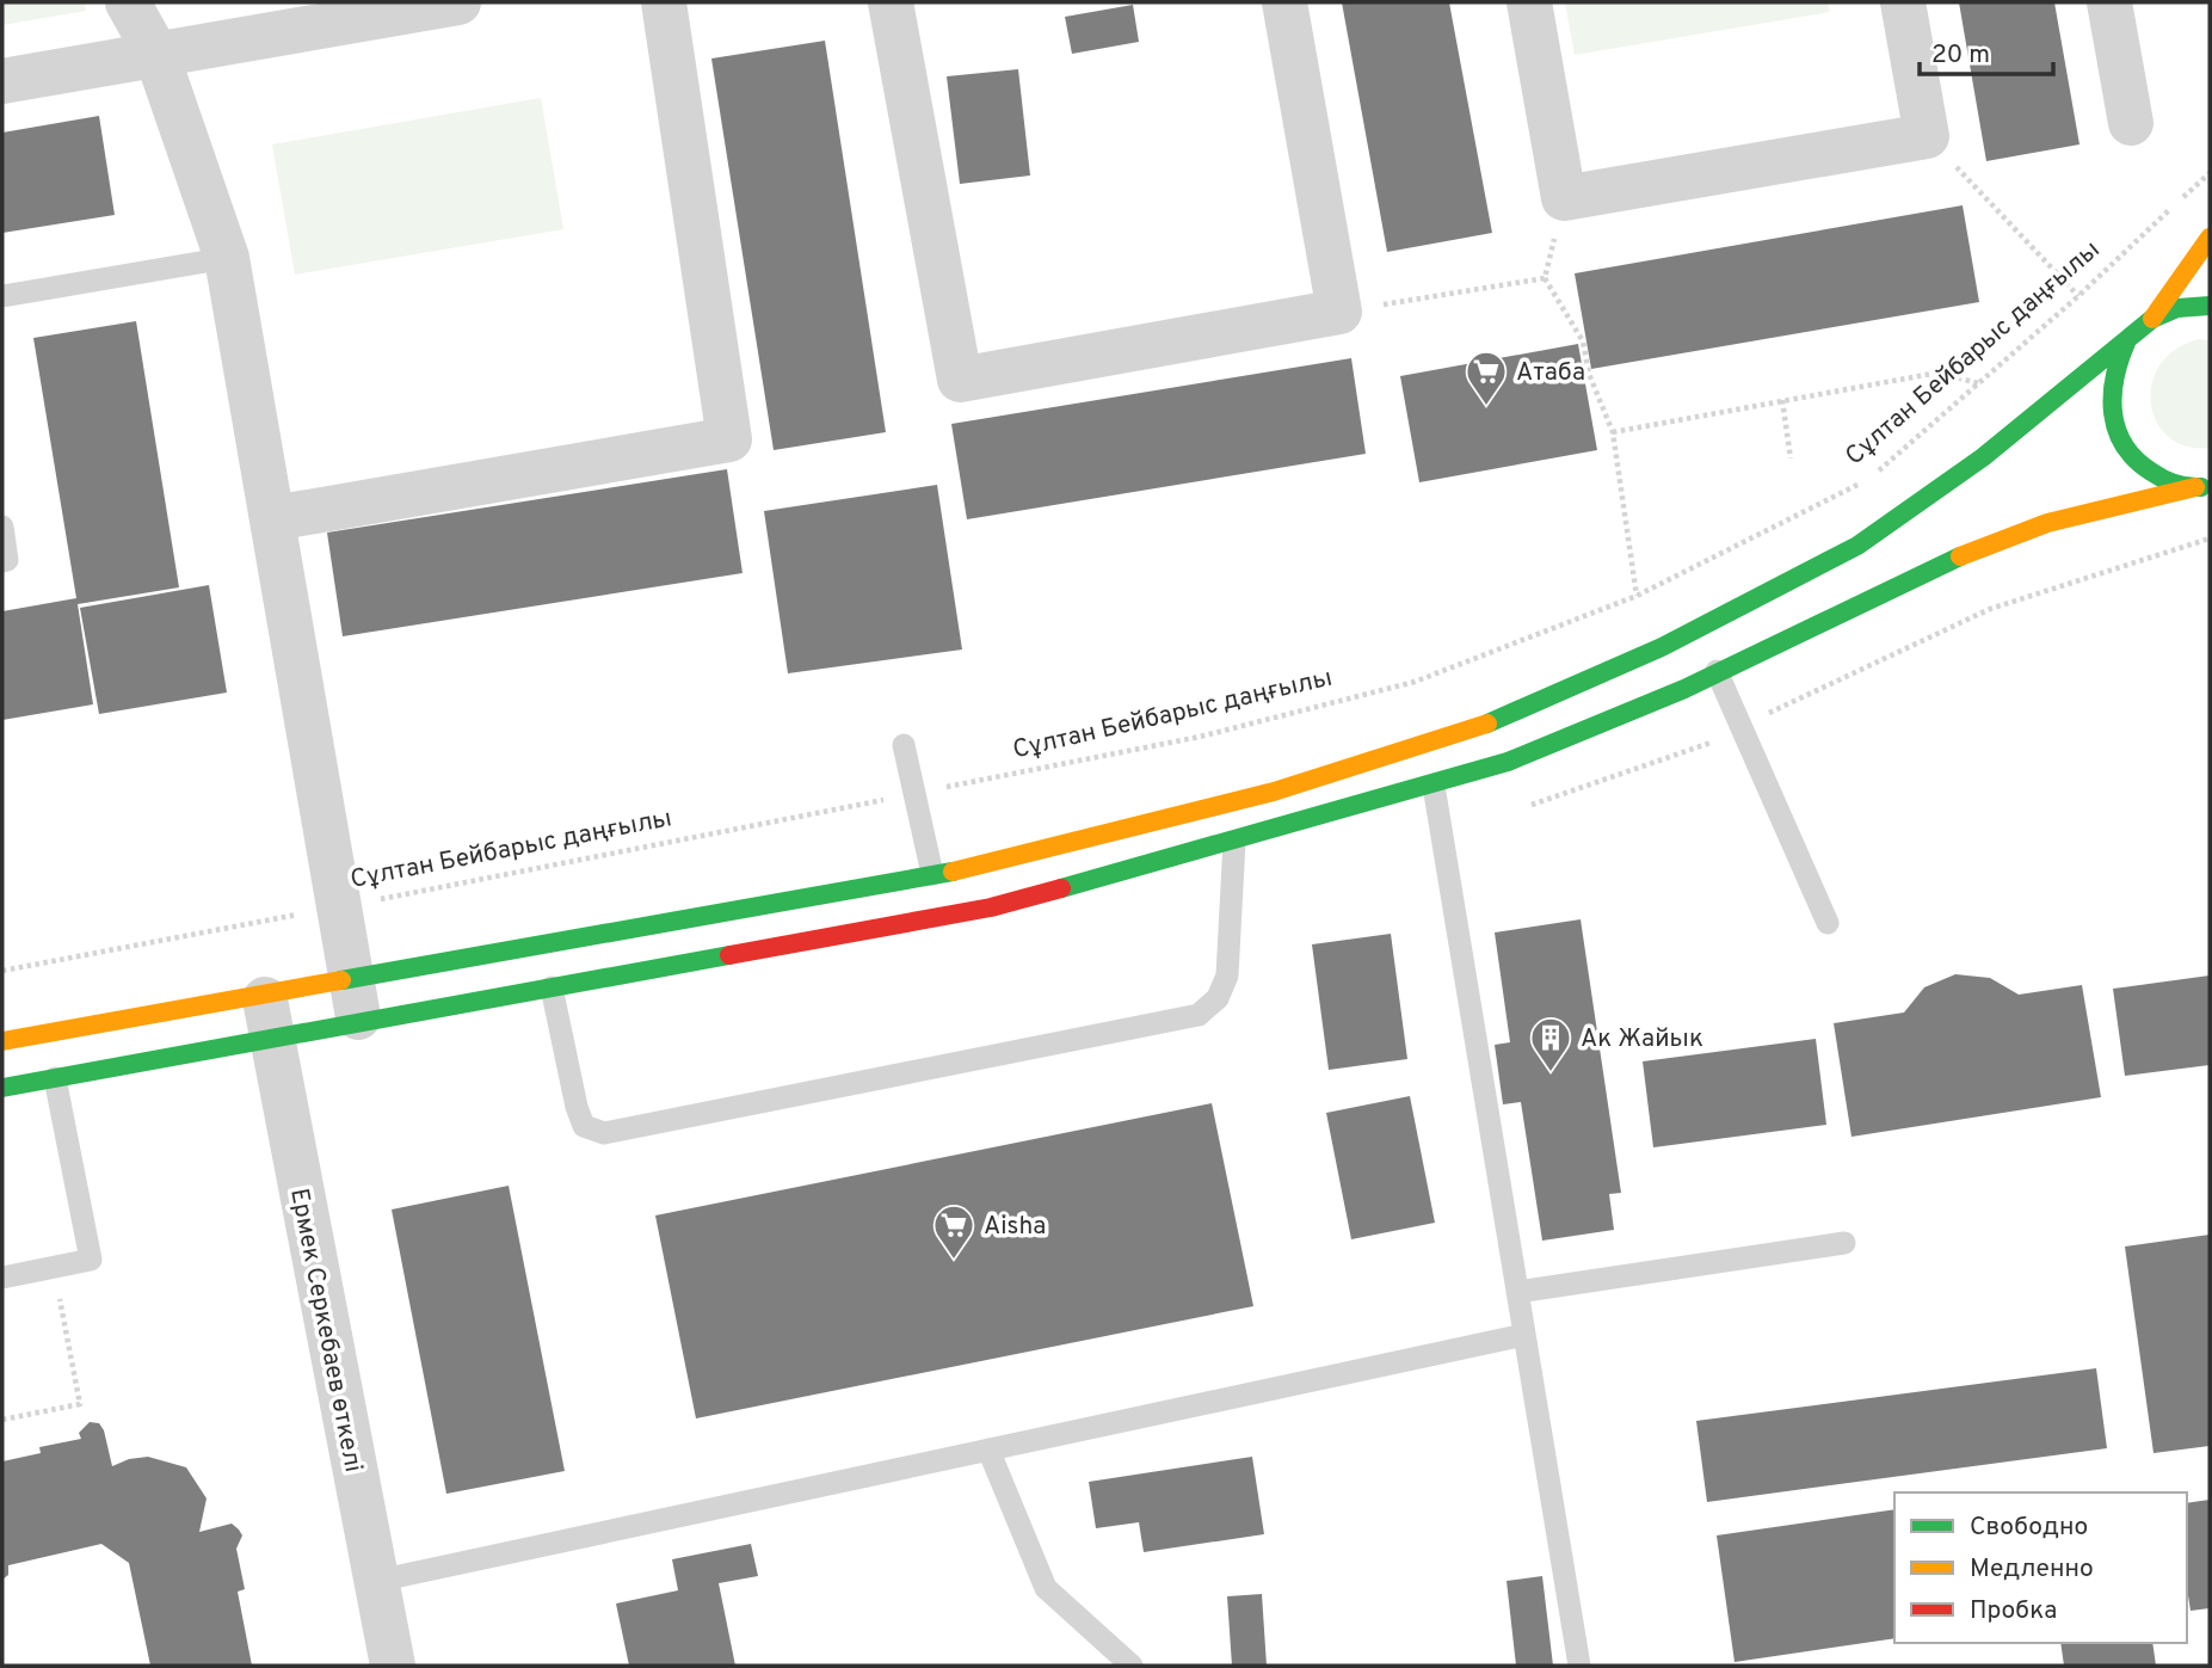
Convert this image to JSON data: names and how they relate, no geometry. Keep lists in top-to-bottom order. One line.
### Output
{"streets":{"street":["Ермек Серкебаев өткелі"],"path":["Сұлтан Бейбарыс даңғылы"]},"places":{"supermarket":["Атаба","Aisha"],"building":["Ак Жайык"]},"legend":["Свободно","Медленно","Пробка"],"scale_bar":"20 m"}
